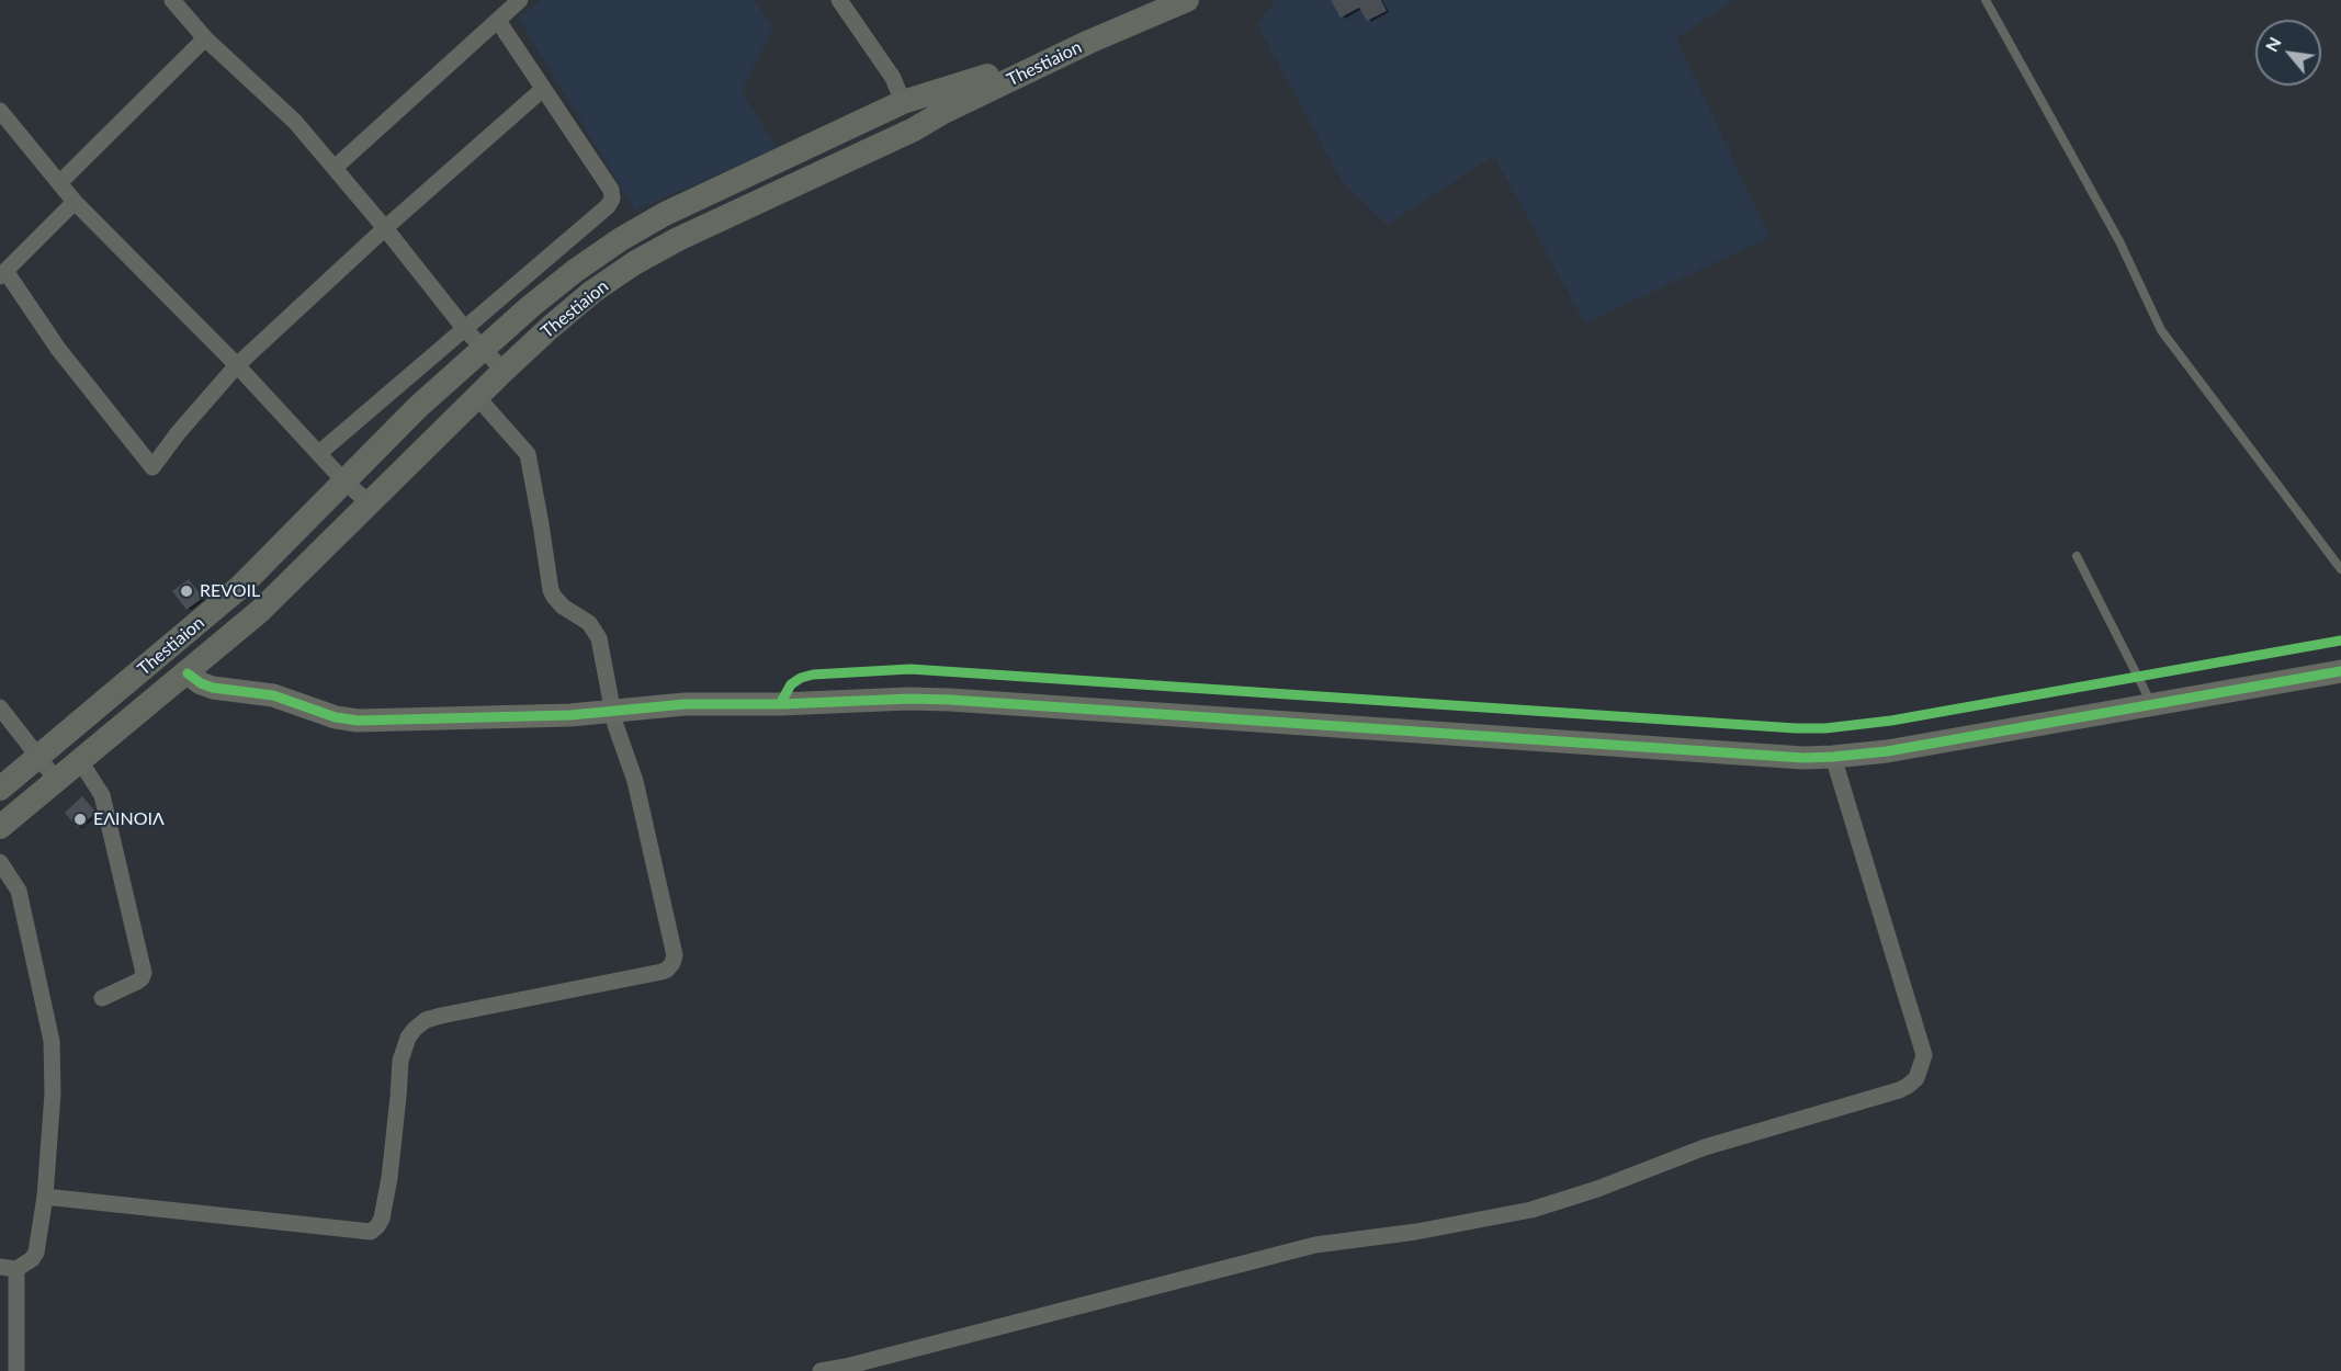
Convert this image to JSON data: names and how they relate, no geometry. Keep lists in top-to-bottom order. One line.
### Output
{"streets":{"main road":["Thestiaion"]},"places":["REVOIL","ΕΛΙΝΟΙΛ"],"north":"top left"}
